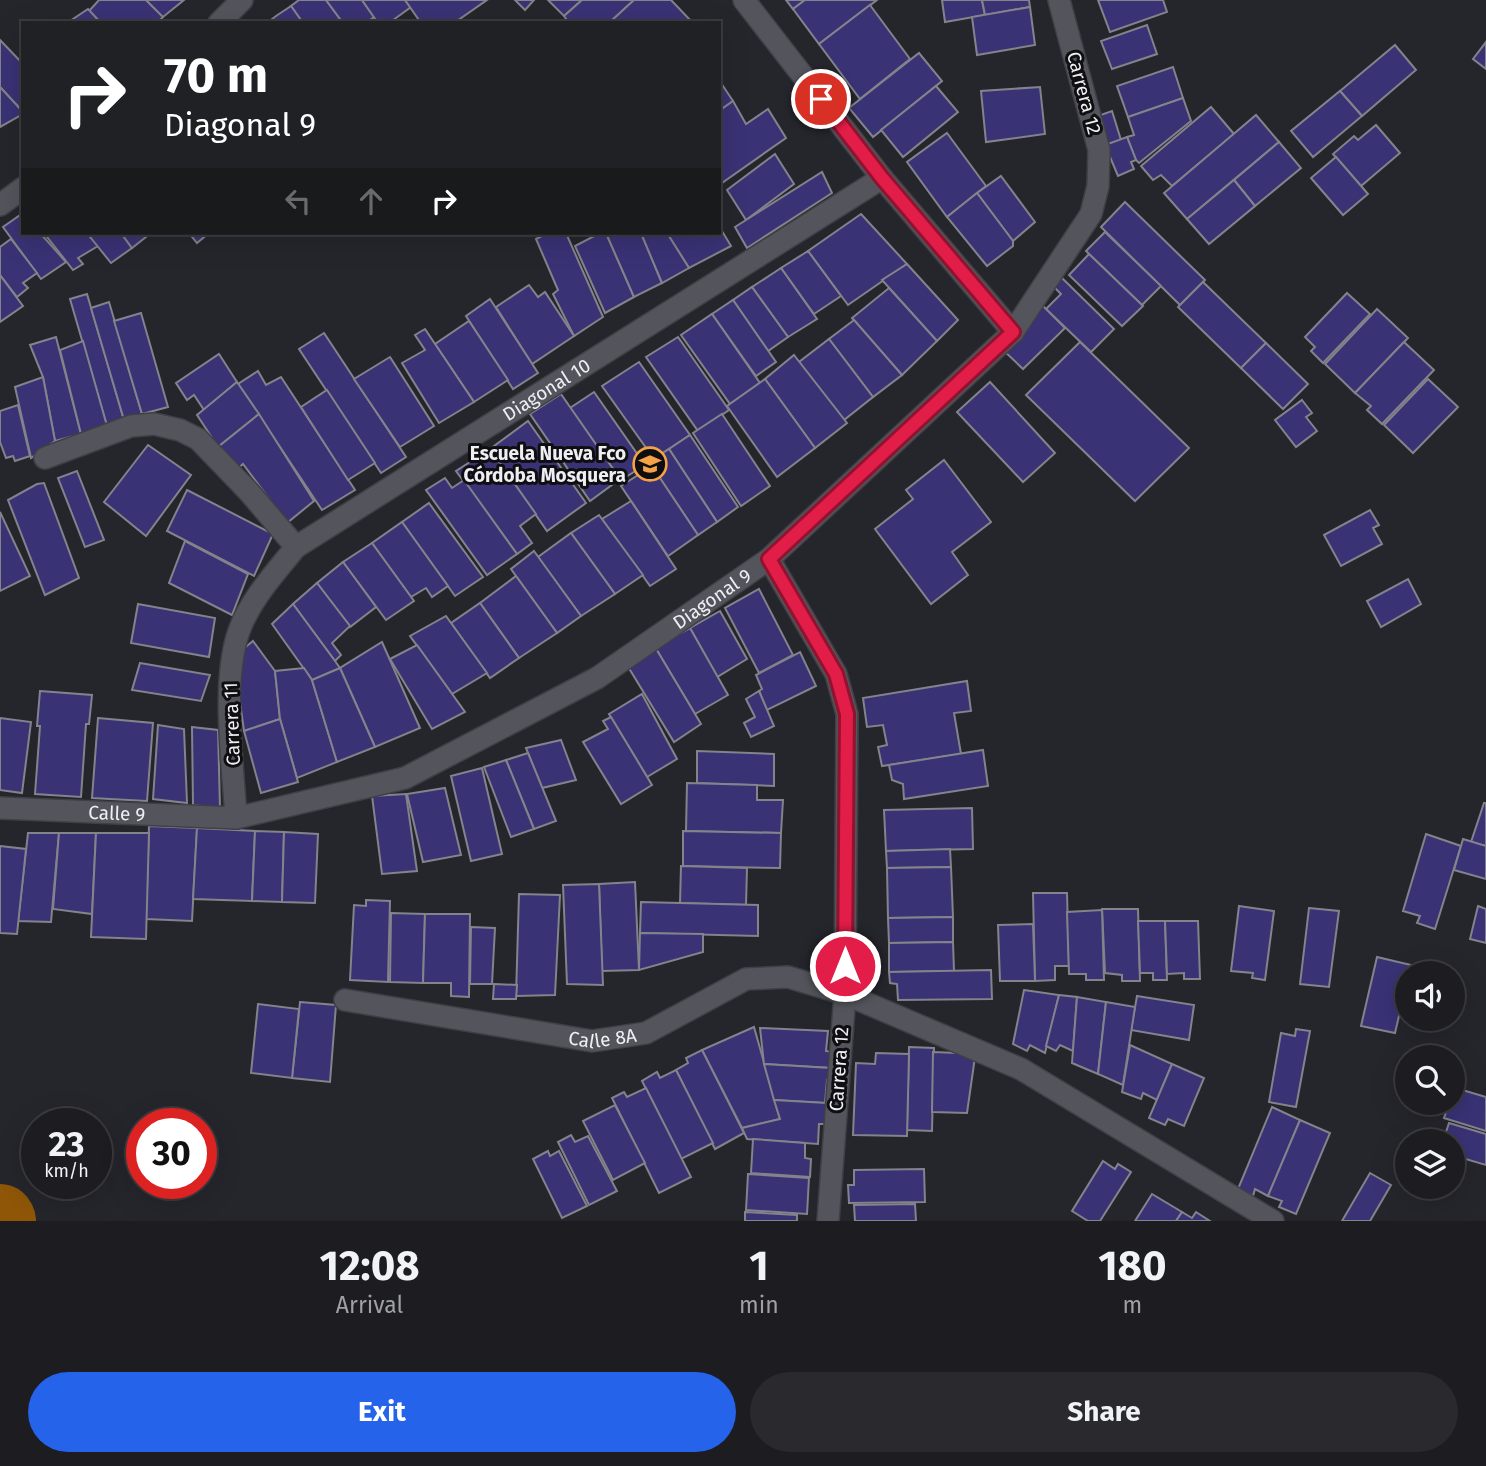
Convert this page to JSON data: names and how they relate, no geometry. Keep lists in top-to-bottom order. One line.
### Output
{"streets":{"street":["Carrera 12","Diagonal 10","Diagonal 9","Carrera 11","Calle 9","Calle 8A"]},"crossings":[["Carrera 12","Diagonal 9"],["Carrera 12","Calle 8A"],["Diagonal 10","Carrera 11"],["Diagonal 9","Carrera 11"],["Diagonal 9","Calle 9"],["Carrera 11","Calle 9"]],"places":{"school or university":["Escuela Nueva Fco Córdoba Mosquera"]},"page":{"turn":["70 m","Diagonal 9"],"speed":"23 km/h","limit":"30","eta":["12:08","Arrival","1","min","180","m"],"buttons":["Exit","Share"]}}
